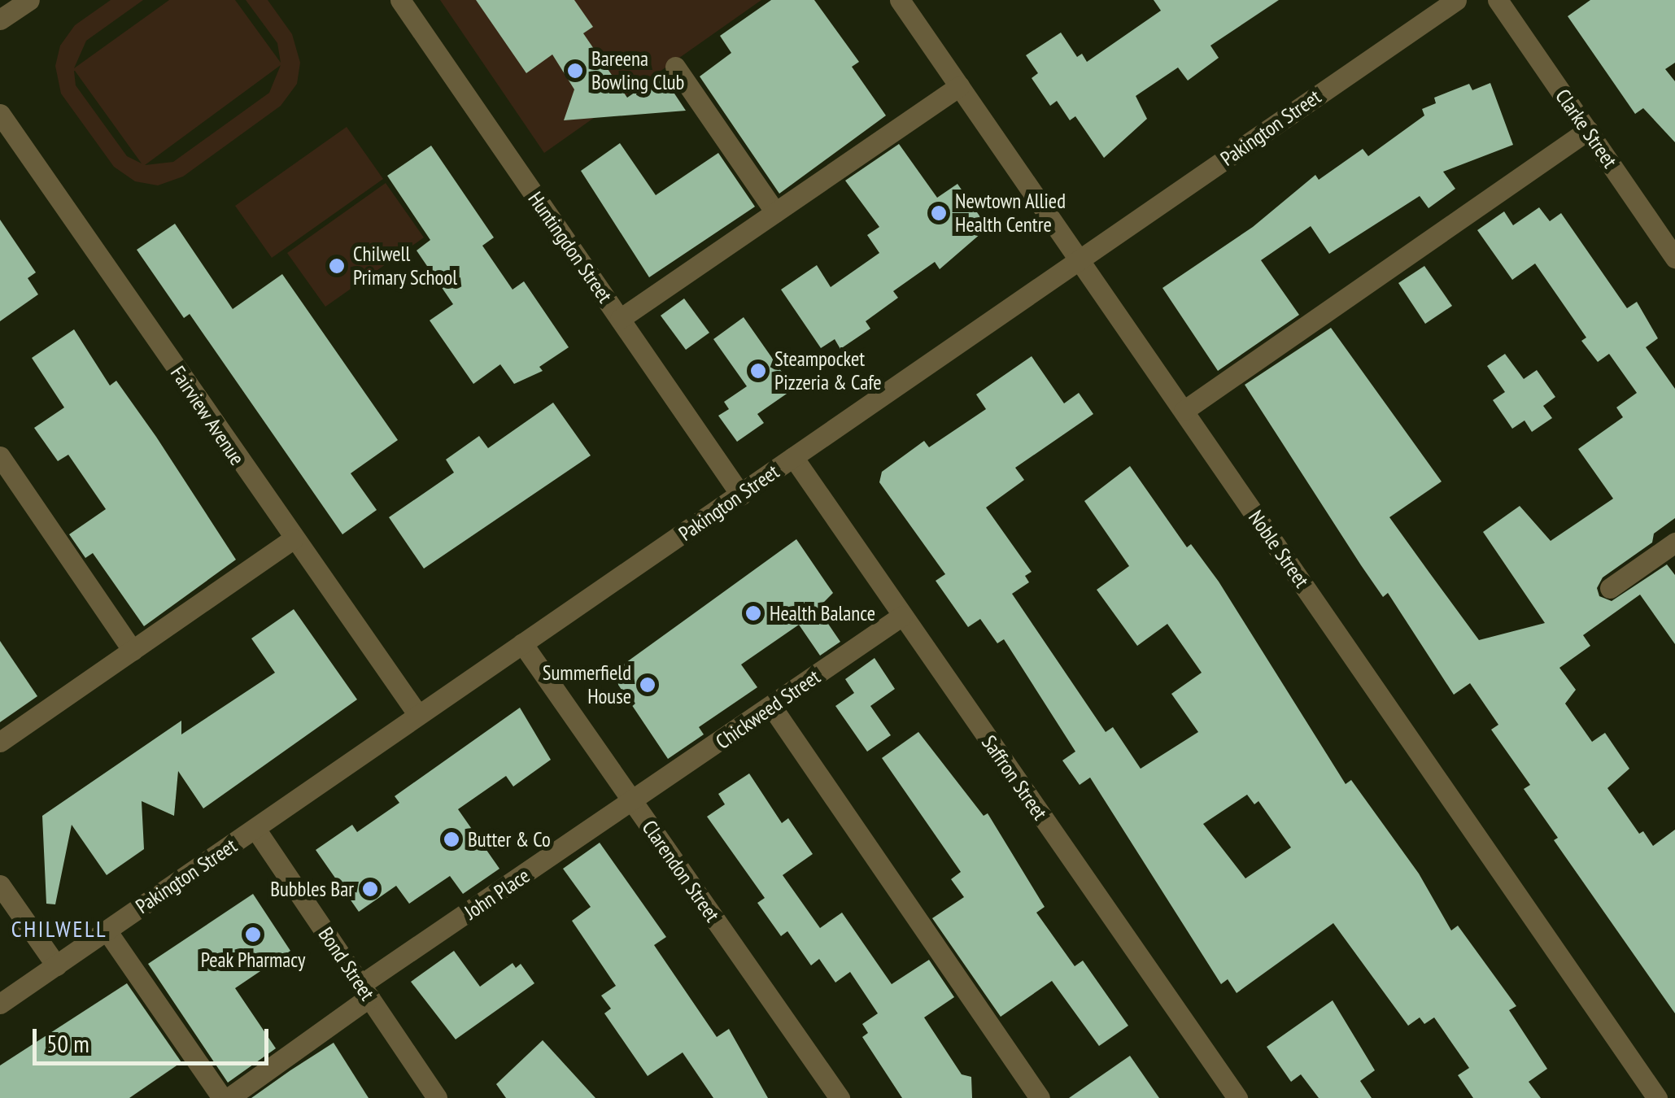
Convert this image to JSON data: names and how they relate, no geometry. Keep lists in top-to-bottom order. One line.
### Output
{"streets":{"street":["Pakington Street","Clarke Street","Huntingdon Street","Fairview Avenue","Noble Street","Chickweed Street","Saffron Street","Clarendon Street","John Place","Bond Street"]},"crossings":[["Pakington Street","Huntingdon Street"],["Pakington Street","Fairview Avenue"],["Pakington Street","Noble Street"],["Pakington Street","Saffron Street"],["Pakington Street","Clarendon Street"],["Pakington Street","Bond Street"],["Chickweed Street","Saffron Street"],["Chickweed Street","Clarendon Street"],["Chickweed Street","John Place"],["Clarendon Street","John Place"],["John Place","Bond Street"]],"districts":["CHILWELL"],"places":["Bareena Bowling Club","Newtown Allied Health Centre","Chilwell Primary School","Steampocket Pizzeria & Cafe","Health Balance","Summerfield House","Butter & Co","Bubbles Bar","Peak Pharmacy"],"scale_bar":"50 m"}
